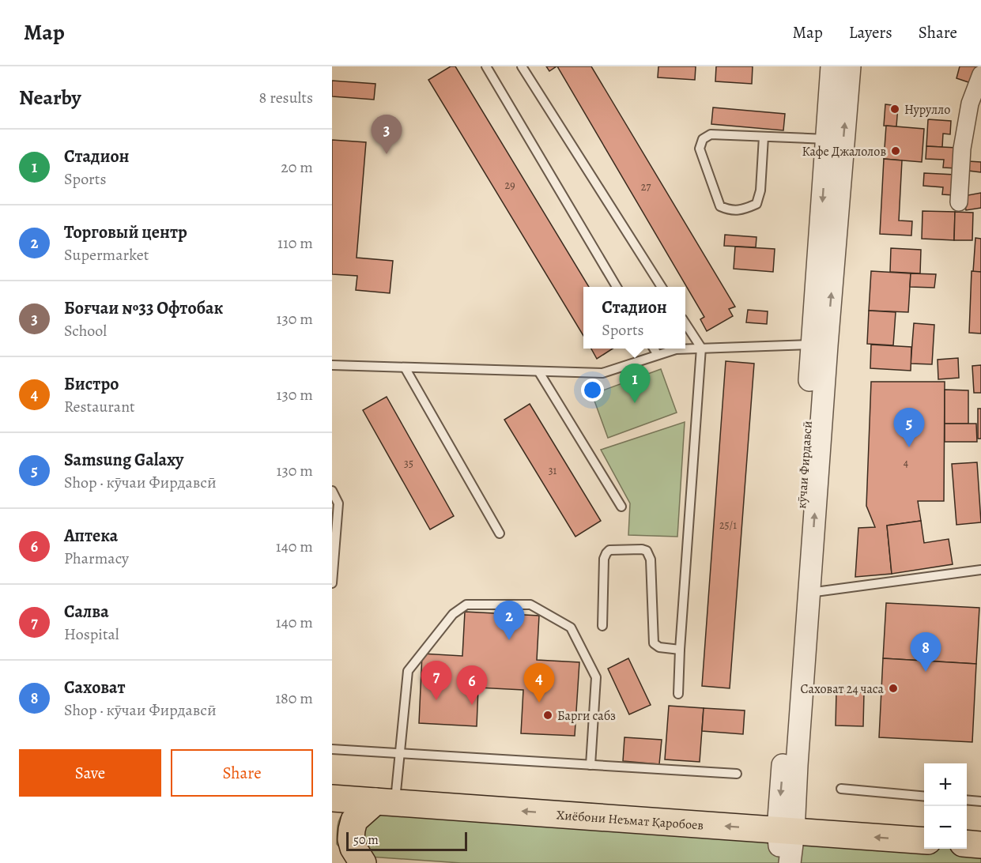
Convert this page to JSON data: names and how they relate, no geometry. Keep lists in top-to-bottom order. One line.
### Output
{"streets":{"highway":["Хиёбони Неъмат Қаробоев"],"street":["кӯчаи Фирдавсӣ"]},"crossings":[["кӯчаи Фирдавсӣ","Хиёбони Неъмат Қаробоев"]],"one_way":["Хиёбони Неъмат Қаробоев"],"places":["Нурулло","Кафе Джалолов","Саховат 24 часа","Барги сабз"],"house_numbers":["29","27","4","35","31","25/1"],"scale_bar":"50 m","page":{"header":"Map","nav":["Map","Layers","Share"],"heading":["Nearby","8 results"],"pins":["3","1","5","2","8","7","4","6"],"list":[{"mark":"1","name":"Стадион","note":"Sports","value":"20 m"},{"mark":"2","name":"Торговый центр","note":"Supermarket","value":"110 m"},{"mark":"3","name":"Боғчаи №33 Офтобак","note":"School","value":"130 m"},{"mark":"4","name":"Бистро","note":"Restaurant","value":"130 m"},{"mark":"5","name":"Samsung Galaxy","note":"Shop · кӯчаи Фирдавсӣ","value":"130 m"},{"mark":"6","name":"Аптека","note":"Pharmacy","value":"140 m"},{"mark":"7","name":"Салва","note":"Hospital","value":"140 m"},{"mark":"8","name":"Саховат","note":"Shop · кӯчаи Фирдавсӣ","value":"180 m"}],"popup":["Стадион","Sports"],"buttons":["Save","Share"],"map_buttons":["+","−"],"scale":"50 m"}}
